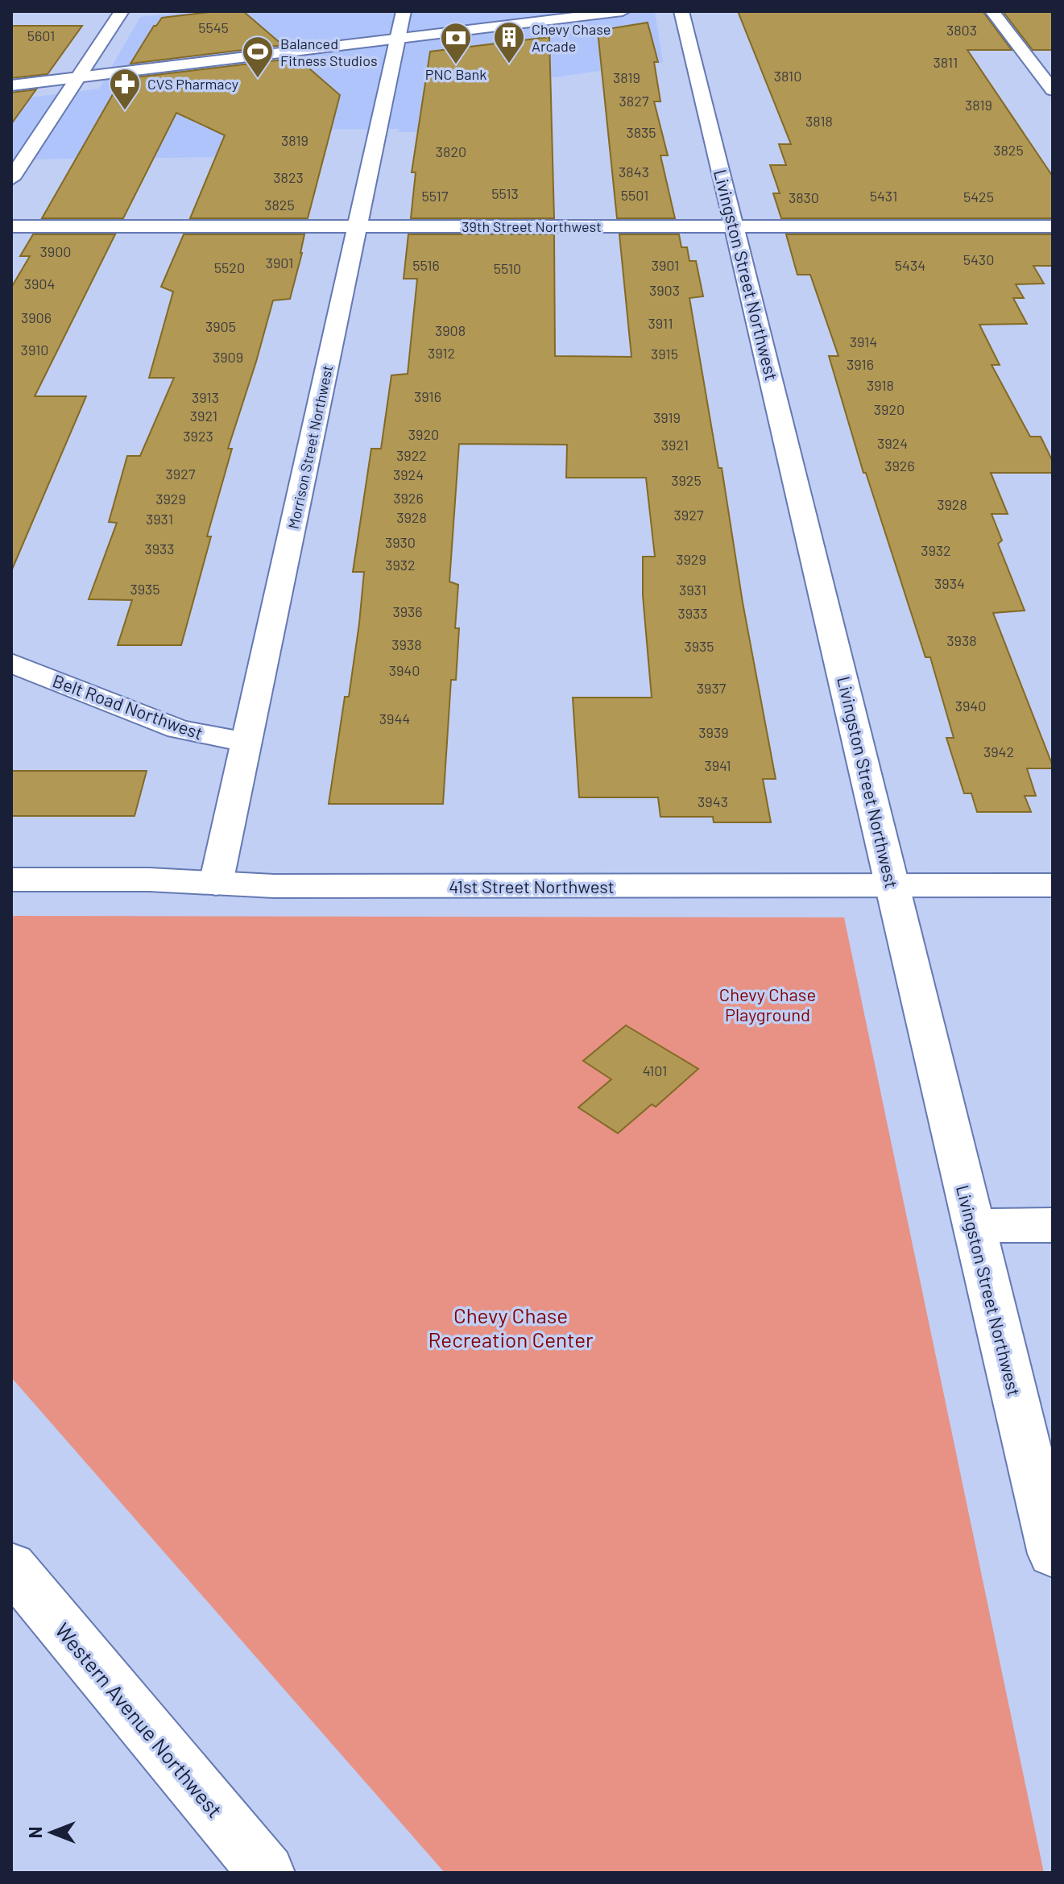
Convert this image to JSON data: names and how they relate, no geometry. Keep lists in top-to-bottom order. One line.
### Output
{"streets":{"street":["39th Street Northwest","Livingston Street Northwest","Morrison Street Northwest","Belt Road Northwest","41st Street Northwest","Western Avenue Northwest"]},"crossings":[["39th Street Northwest","Livingston Street Northwest"],["39th Street Northwest","Morrison Street Northwest"],["Livingston Street Northwest","41st Street Northwest"],["Morrison Street Northwest","Belt Road Northwest"],["Morrison Street Northwest","41st Street Northwest"]],"parks":["Chevy Chase Playground","Chevy Chase Recreation Center"],"places":{"building":["Chevy Chase Arcade"],"bank":["PNC Bank"],"sports":["Balanced Fitness Studios"],"pharmacy":["CVS Pharmacy"]},"house_numbers":["5545","3803","5601","3811","3810","3819","3827","3819","3818","3835","3819","3825","3820","3843","3823","5513","5501","5517","5431","5425","3830","3825","3900","5430","3901","5516","3901","5434","5520","5510","3904","3903","3906","3911","3905","3908","3914","3910","3912","3915","3909","3916","3918","3916","3913","3920","3921","3919","3920","3923","3924","3921","3922","3926","3927","3924","3925","3926","3929","3928","3927","3928","3931","3930","3933","3932","3929","3932","3934","3935","3931","3936","3933","3938","3938","3935","3940","3937","3940","3944","3939","3942","3941","3943","4101"],"north":"left"}
